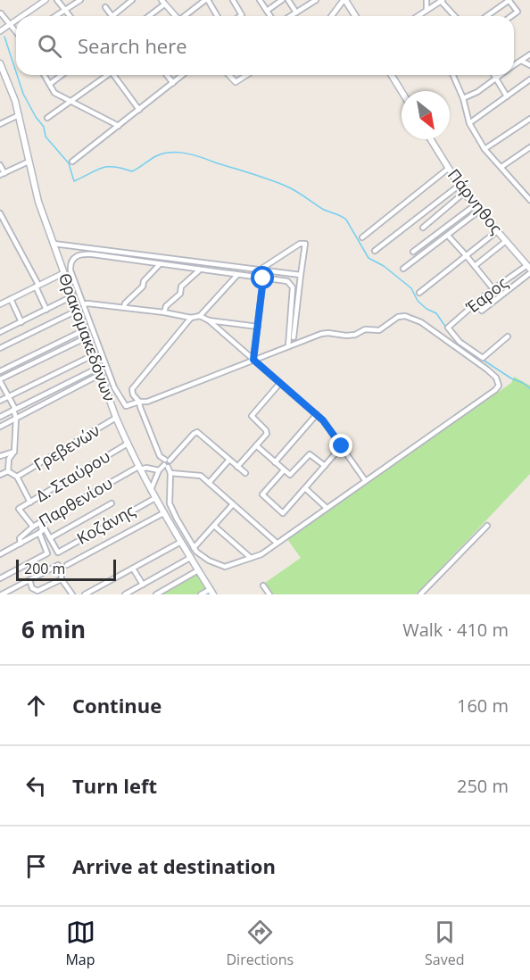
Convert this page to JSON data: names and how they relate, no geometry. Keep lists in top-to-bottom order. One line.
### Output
{"streets":{"main road":["Πάρνηθος","Θρακομακεδόνων"],"street":["Έαρος","Γρεβενών","Δ. Σταύρου","Παρθενίου","Κοζάνης"]},"crossings":[["Πάρνηθος","Έαρος"],["Θρακομακεδόνων","Γρεβενών"],["Θρακομακεδόνων","Δ. Σταύρου"],["Θρακομακεδόνων","Παρθενίου"],["Θρακομακεδόνων","Κοζάνης"],["Δ. Σταύρου","Παρθενίου"]],"scale_bar":"200 m","north":"bottom right","page":{"search":"Search here","scale":"200 m","heading":["6 min","Walk · 410 m"],"list":[["Continue","160 m"],["Turn left","250 m"],"Arrive at destination"],"nav":["Map","Directions","Saved"]}}
